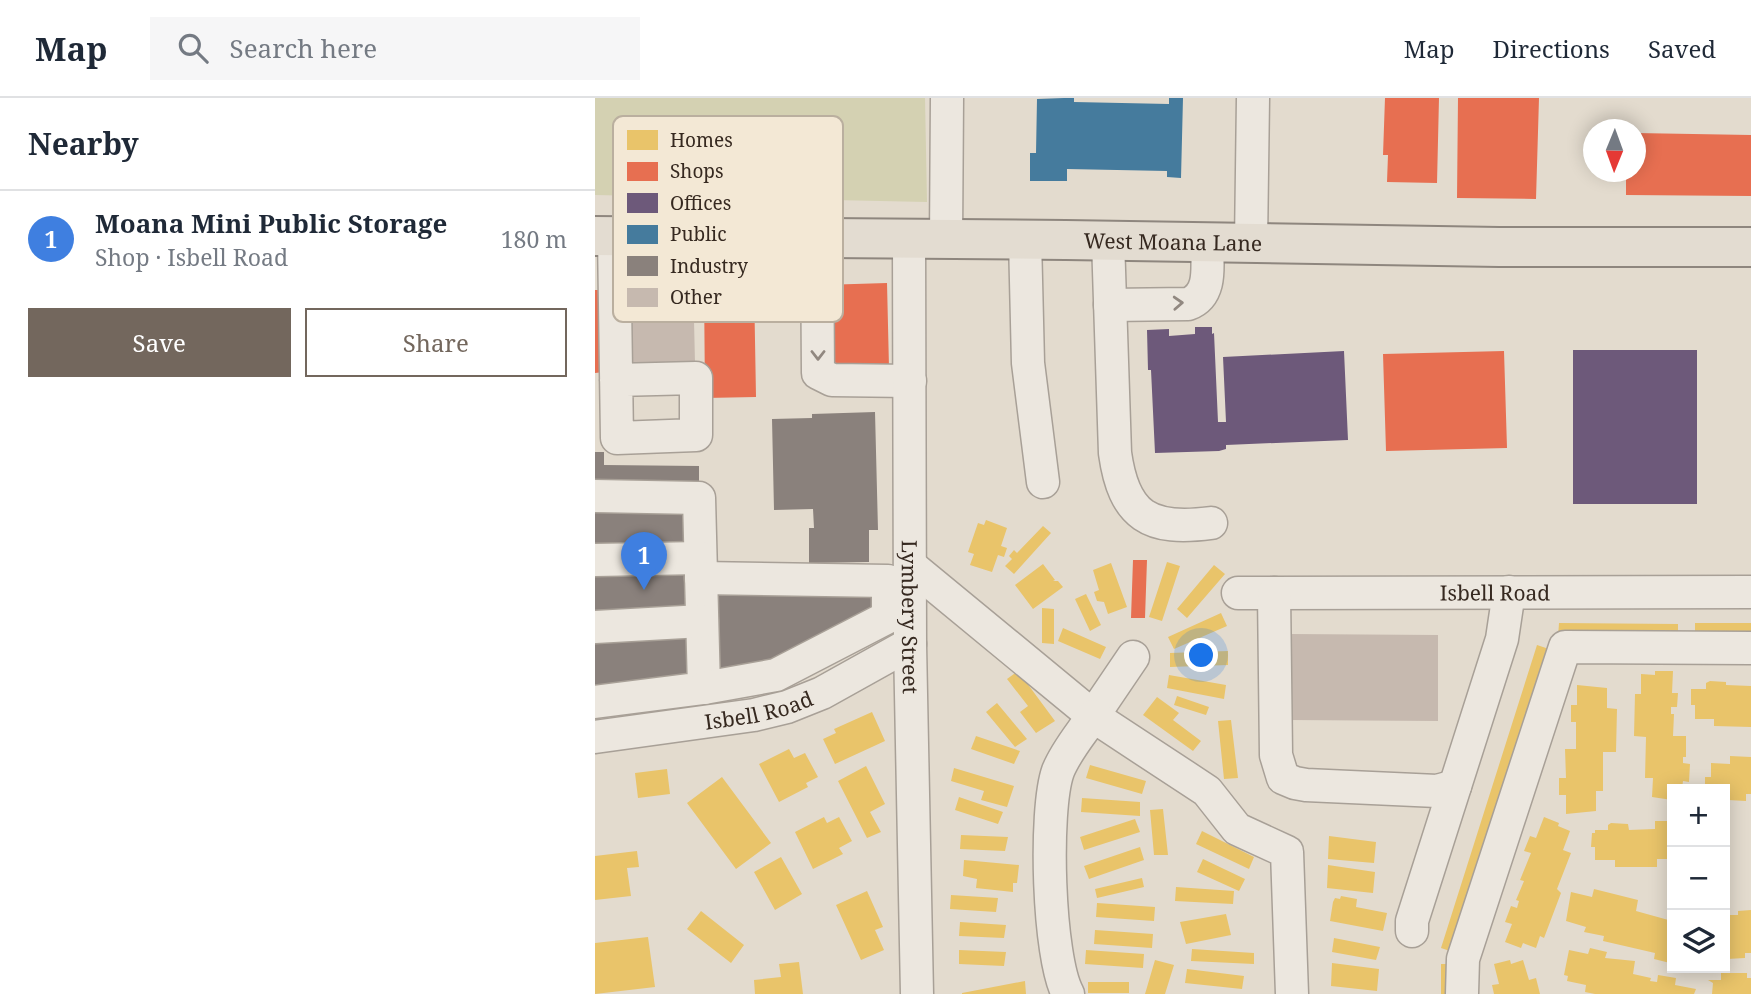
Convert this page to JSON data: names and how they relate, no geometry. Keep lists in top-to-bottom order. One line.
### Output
{"streets":{"main road":["West Moana Lane"],"street":["Isbell Road","Lymbery Street"]},"crossings":[["West Moana Lane","Lymbery Street"],["Isbell Road","Lymbery Street"]],"legend":["Homes","Shops","Offices","Public","Industry","Other"],"north":"bottom","page":{"header":"Map","search":"Search here","nav":["Map","Directions","Saved"],"heading":"Nearby","list":[{"mark":"1","name":"Moana Mini Public Storage","note":"Shop · Isbell Road","value":"180 m"}],"buttons":["Save","Share"],"pins":"1","map_buttons":["+","−"]}}
